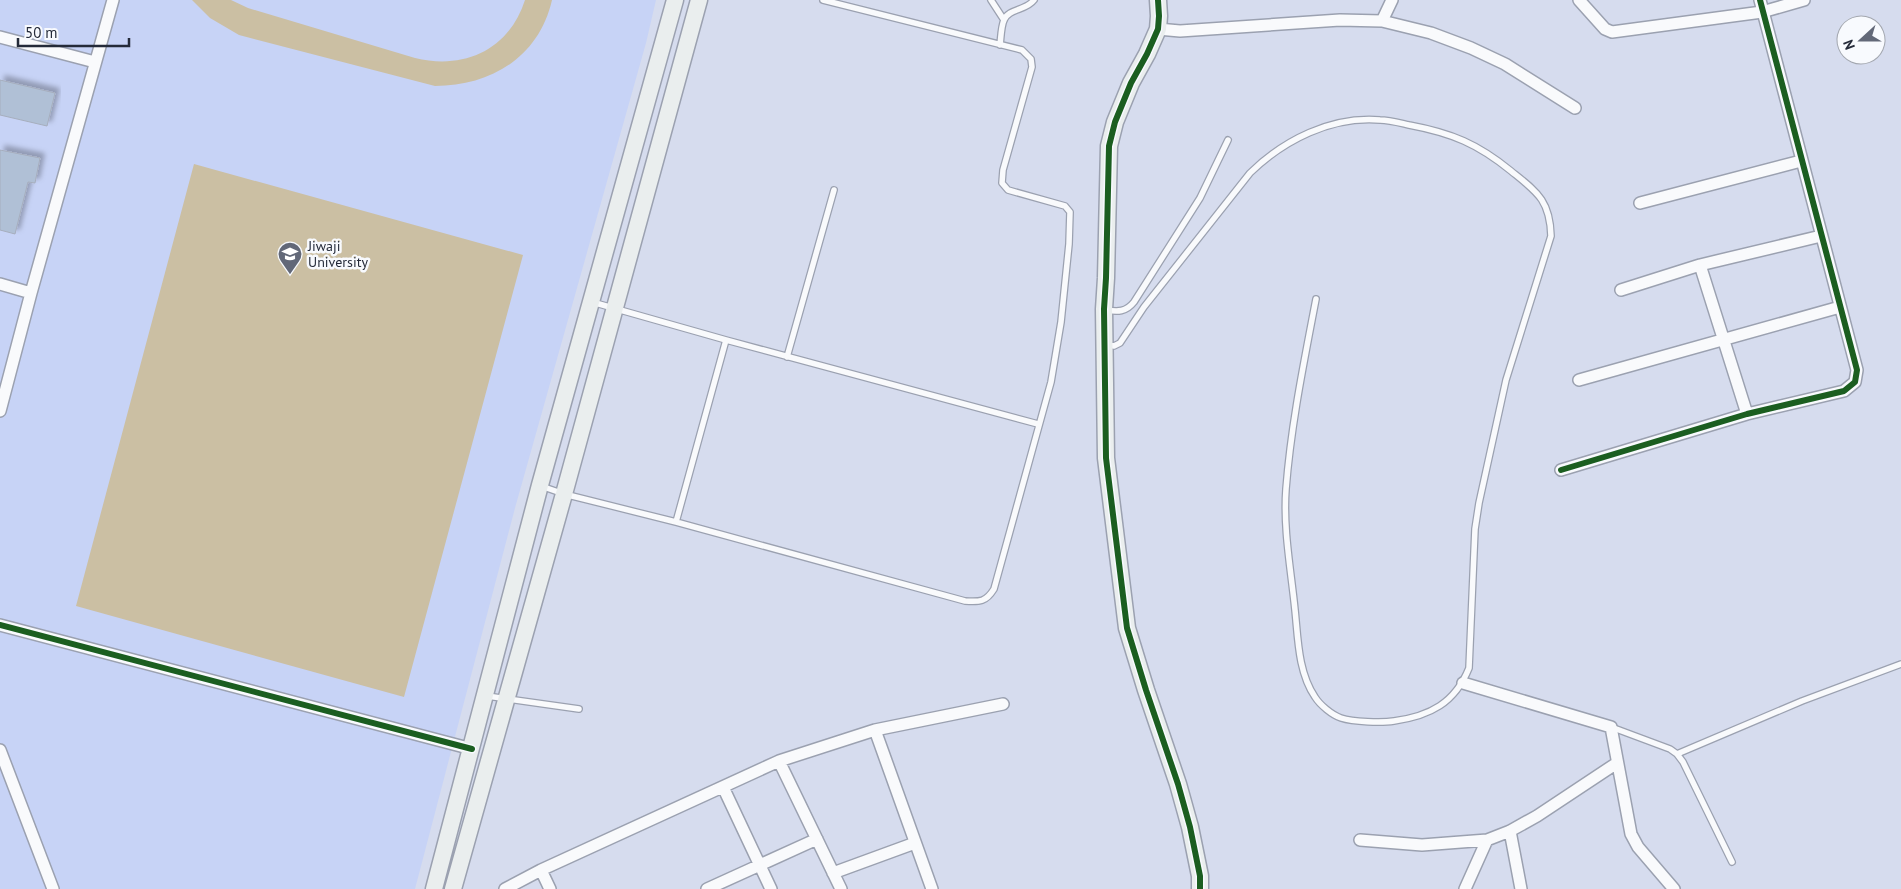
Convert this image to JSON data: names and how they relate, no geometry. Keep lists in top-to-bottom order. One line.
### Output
{"places":{"school or university":["Jiwaji University"]},"scale_bar":"50 m","north":"left"}
